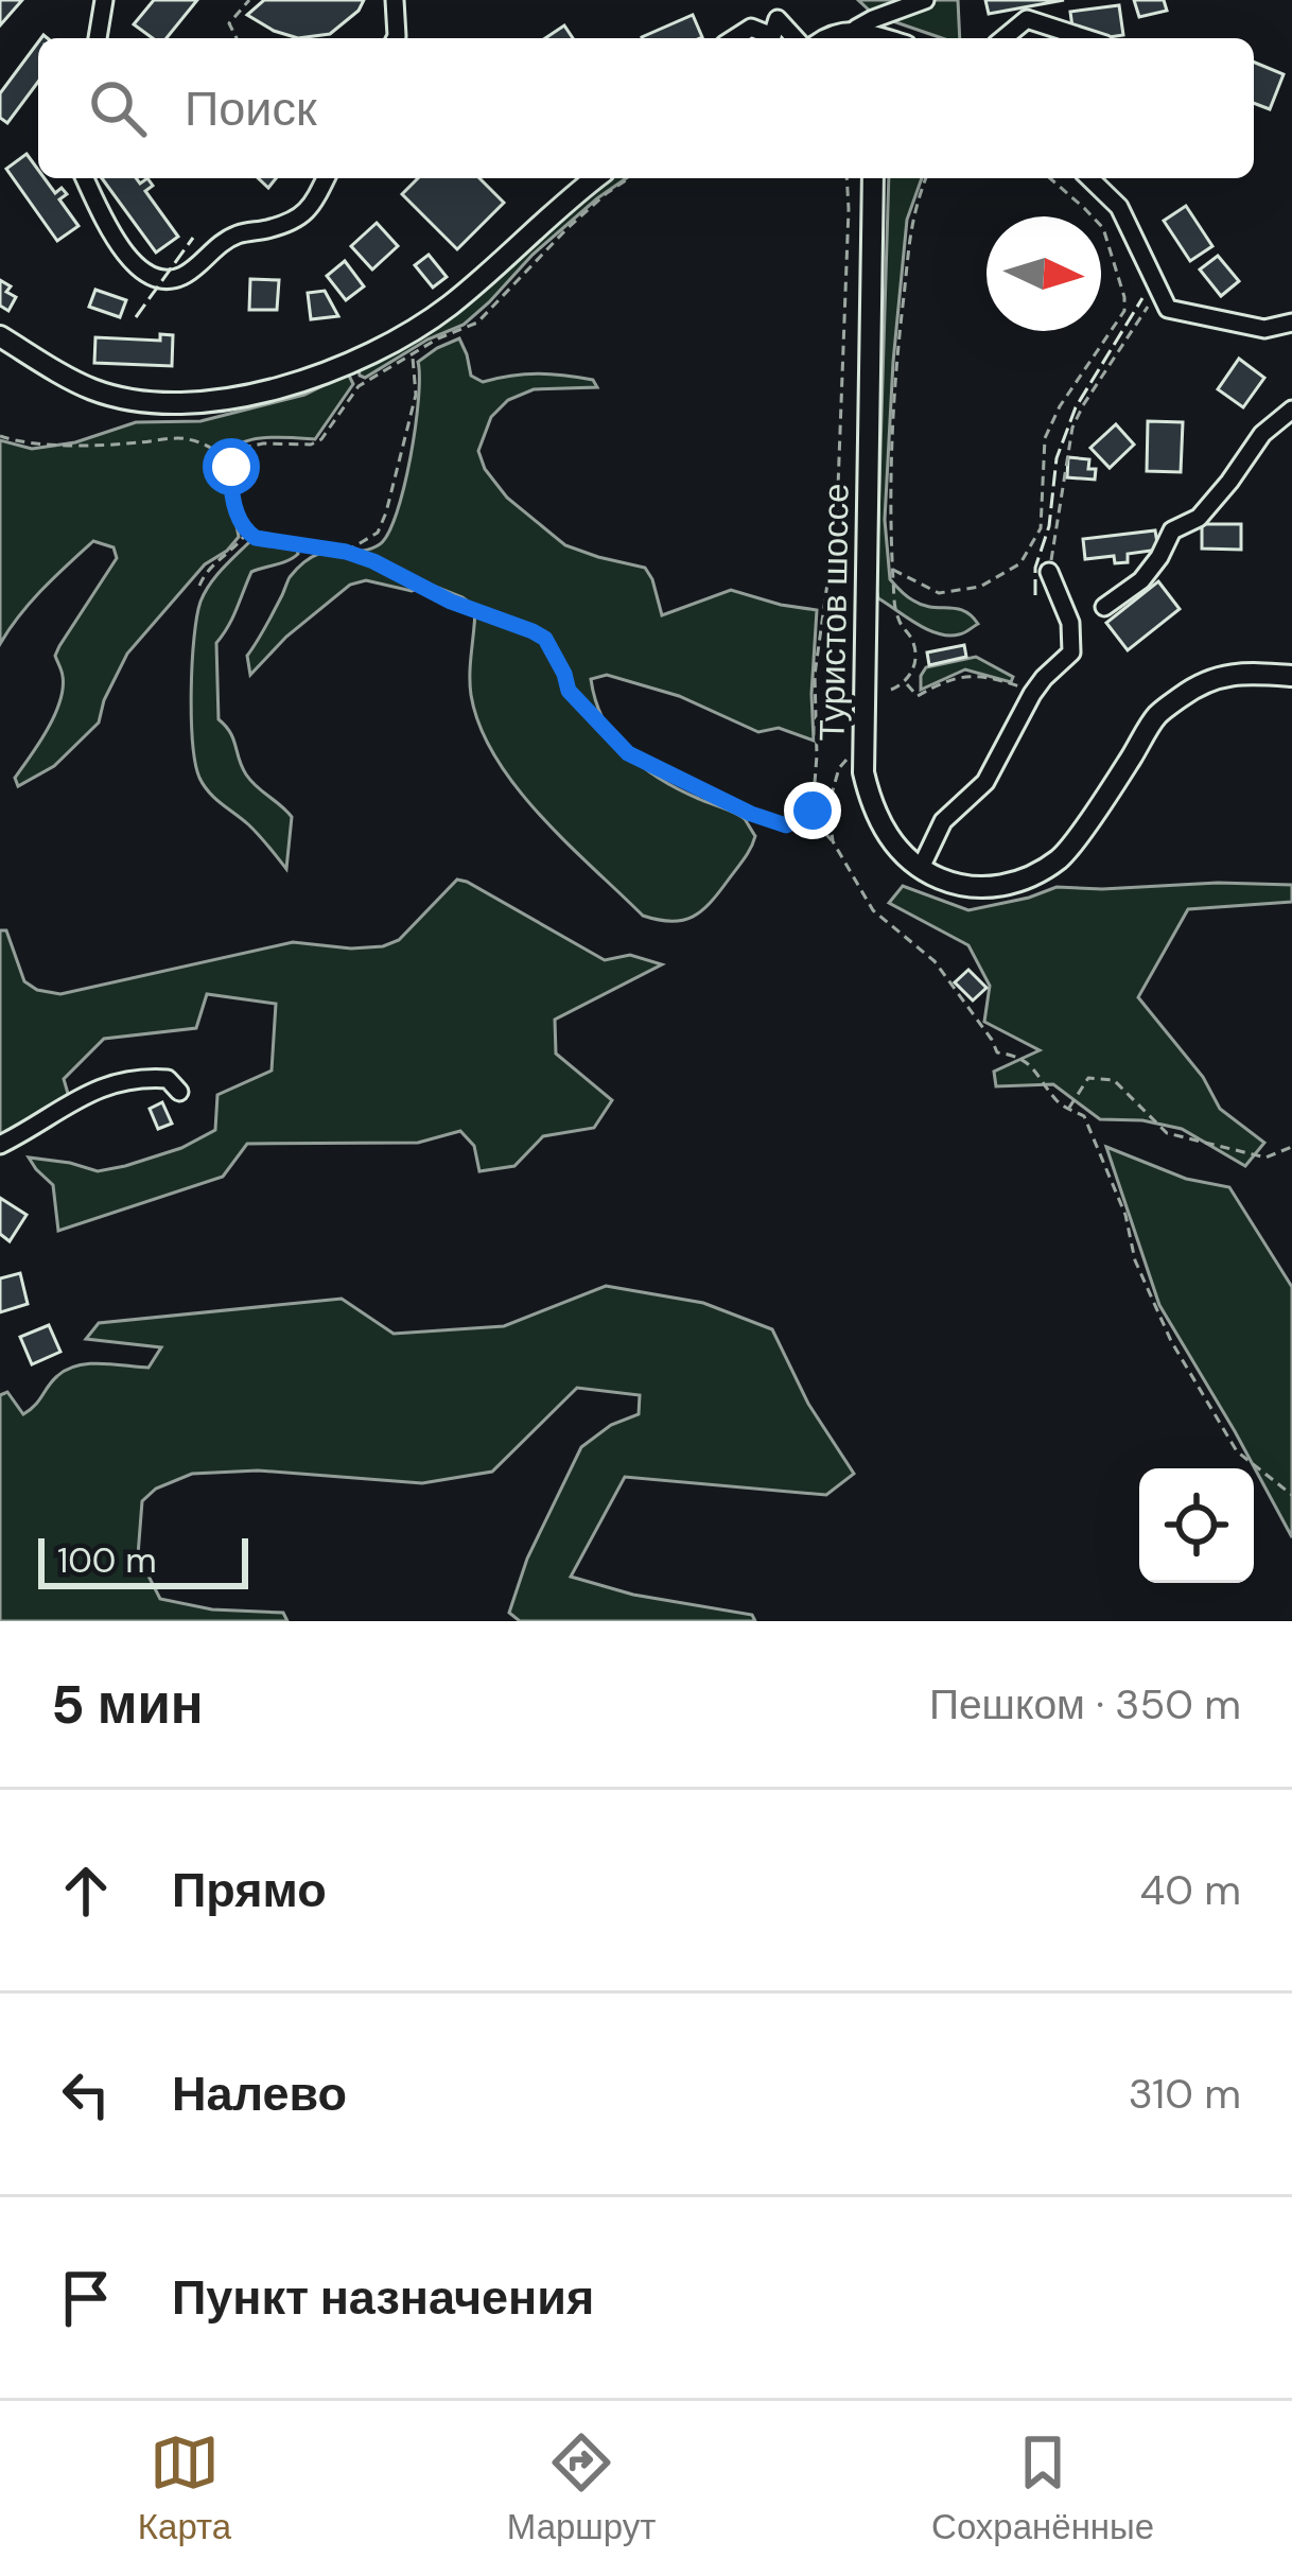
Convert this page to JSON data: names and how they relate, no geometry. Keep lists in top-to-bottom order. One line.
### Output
{"streets":{"main road":["Туристов шоссе"]},"scale_bar":"100 m","north":"right","page":{"search":"Поиск","scale":"100 m","heading":["5 мин","Пешком · 350 m"],"list":[["Прямо","40 m"],["Налево","310 m"],"Пункт назначения"],"nav":["Карта","Маршрут","Сохранённые"]}}
